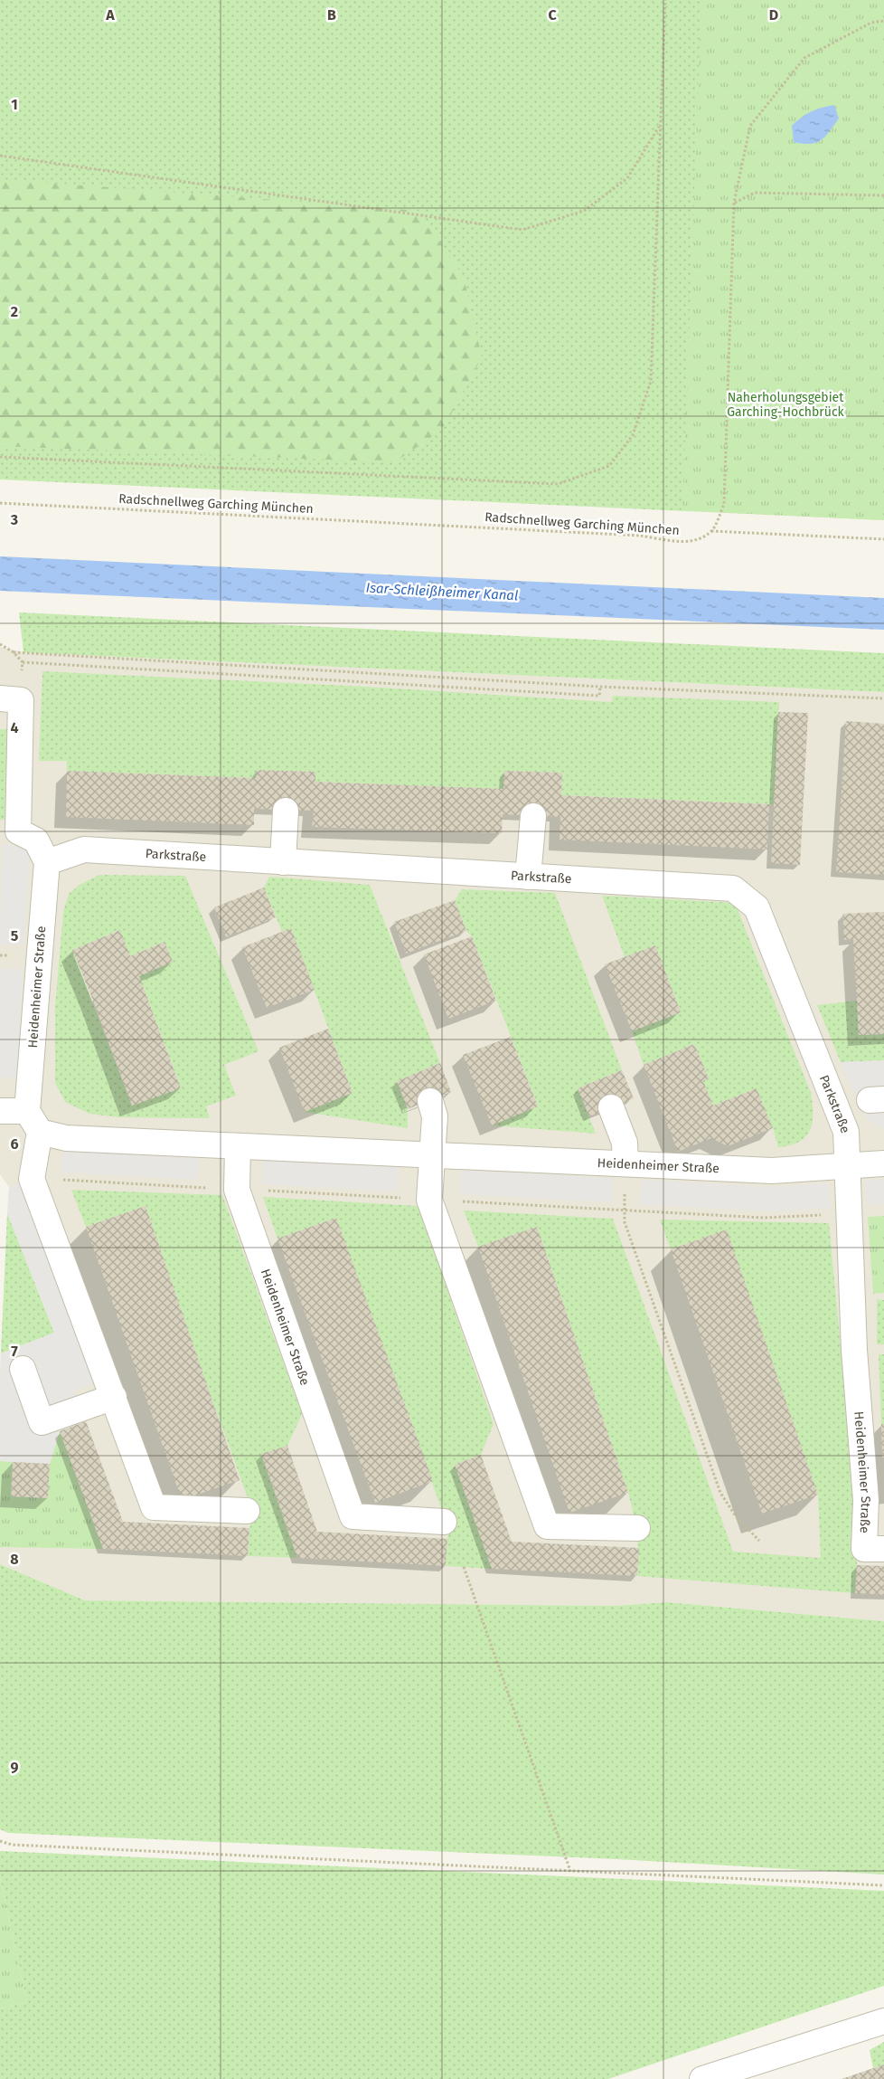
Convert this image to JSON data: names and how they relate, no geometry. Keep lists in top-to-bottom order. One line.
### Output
{"streets":{"street":["Parkstraße","Heidenheimer Straße"],"path":["Radschnellweg Garching München"]},"crossings":[["Parkstraße","Heidenheimer Straße"]],"water":["Isar-Schleißheimer Kanal"],"parks":["Naherholungsgebiet Garching-Hochbrück"],"grid":{"columns":["A","B","C","D"],"rows":["1","2","3","4","5","6","7","8","9"]}}
